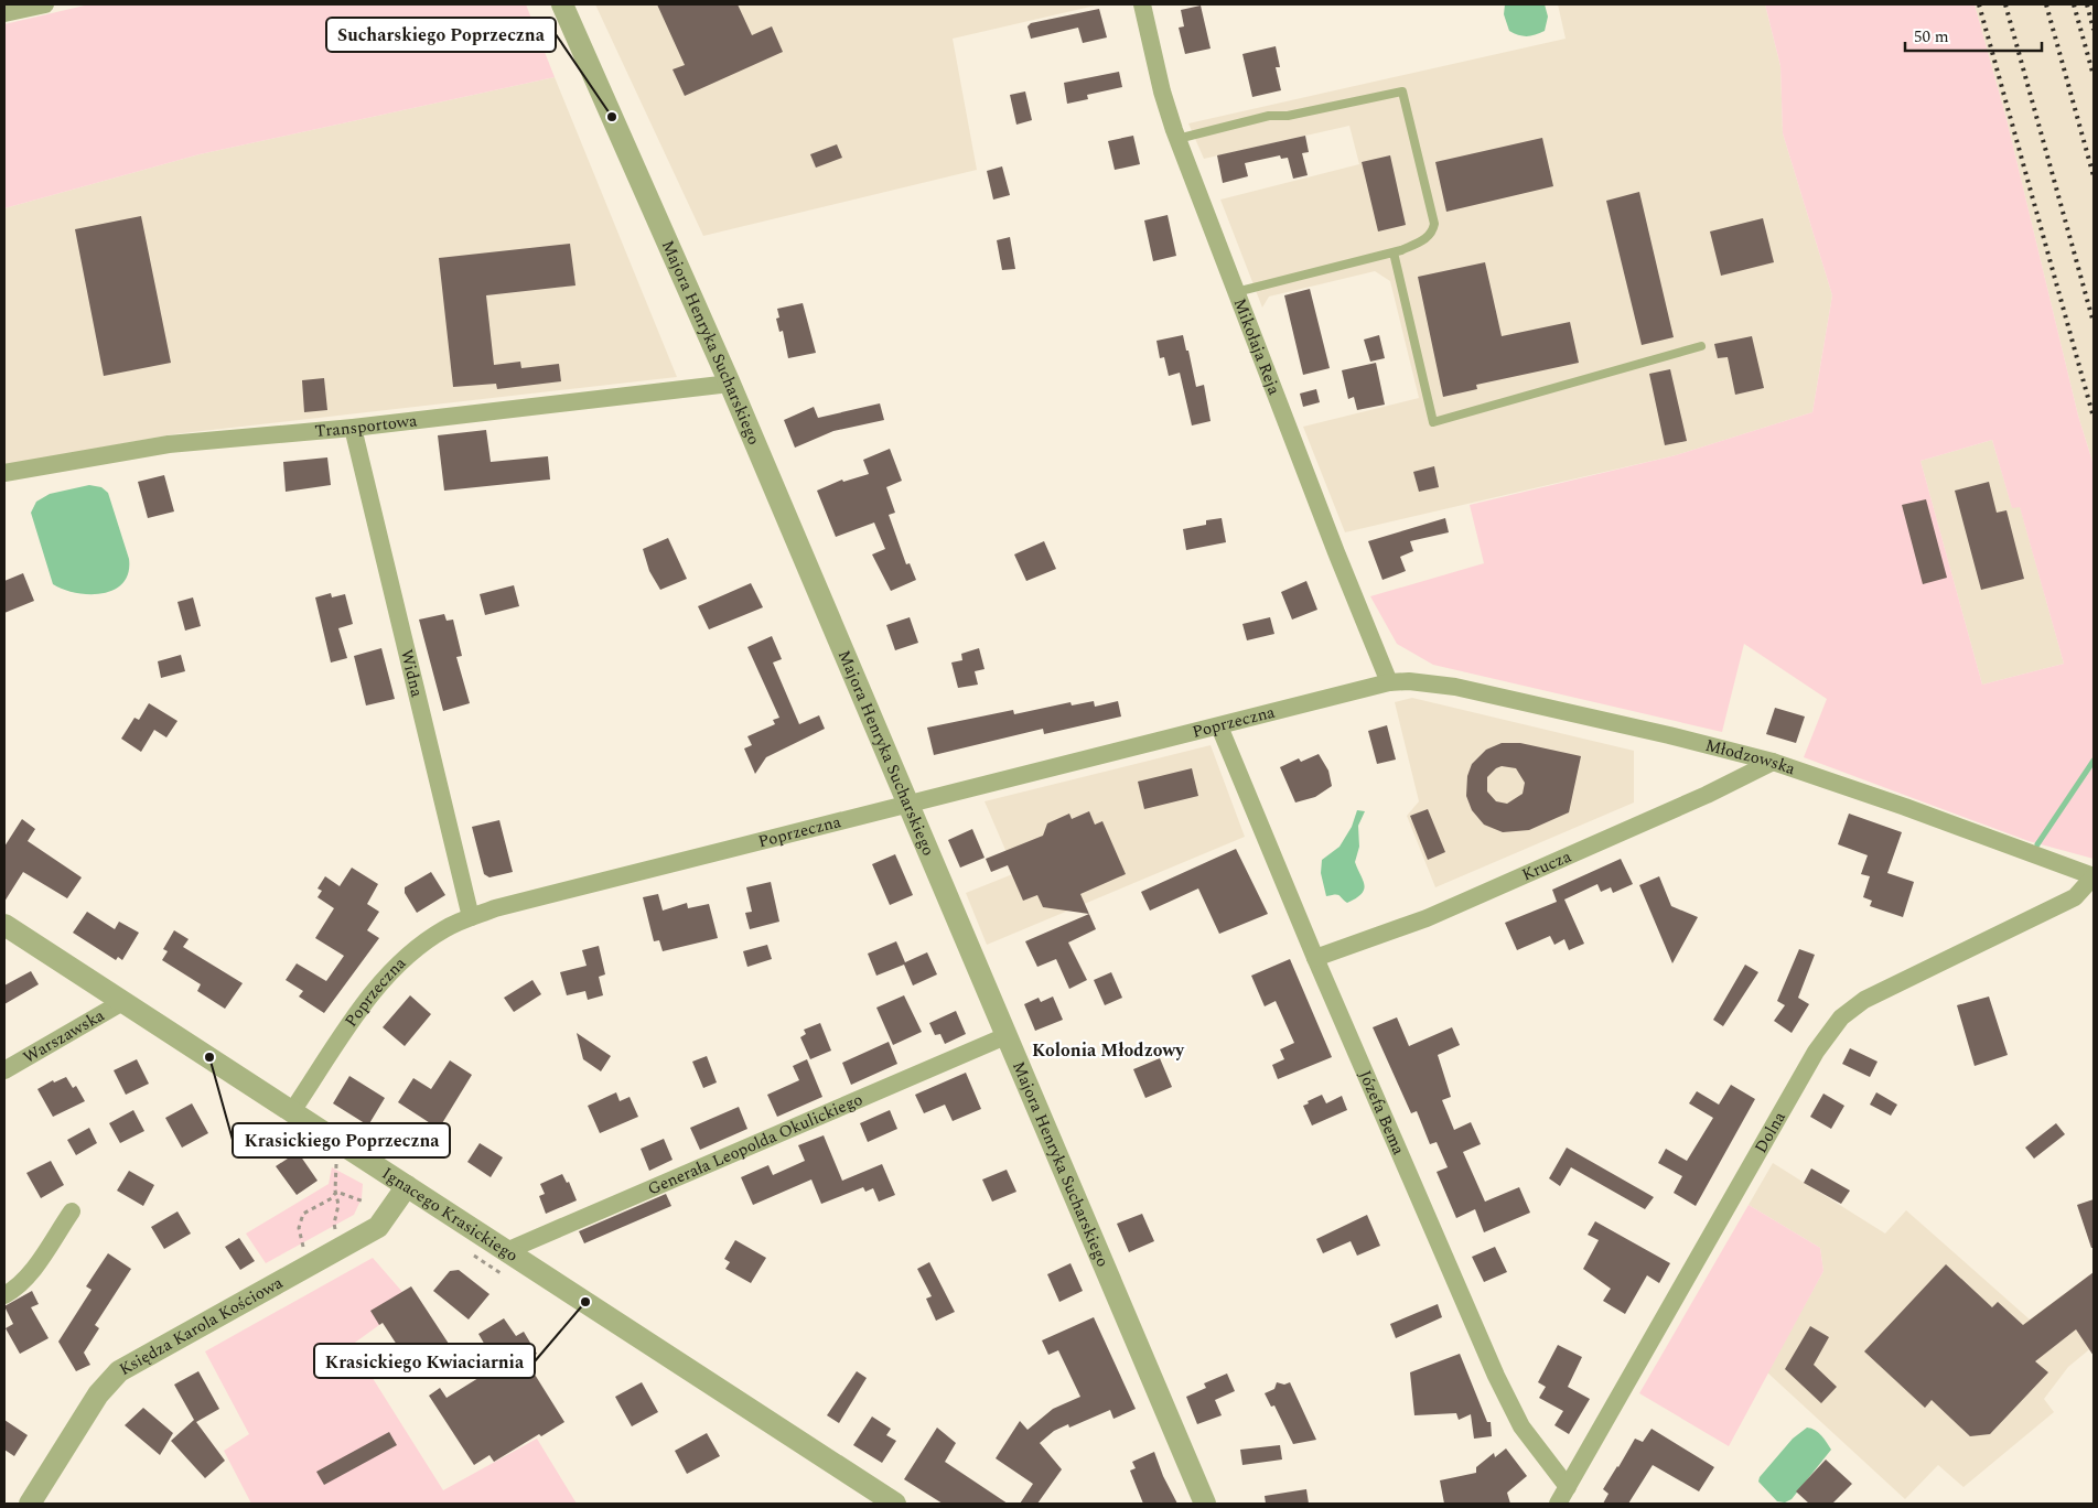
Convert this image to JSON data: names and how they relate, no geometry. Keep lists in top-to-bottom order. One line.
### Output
{"streets":{"street":["Majora Henryka Sucharskiego","Mikołaja Reja","Transportowa","Widna","Poprzeczna","Młodzowska","Krucza","Warszawska","Józefa Bema","Dolna","Generała Leopolda Okulickiego","Ignacego Krasickiego","Księdza Karola Kościowa"]},"crossings":[["Majora Henryka Sucharskiego","Transportowa"],["Majora Henryka Sucharskiego","Poprzeczna"],["Majora Henryka Sucharskiego","Generała Leopolda Okulickiego"],["Mikołaja Reja","Poprzeczna"],["Mikołaja Reja","Młodzowska"],["Transportowa","Widna"],["Widna","Poprzeczna"],["Poprzeczna","Młodzowska"],["Poprzeczna","Józefa Bema"],["Poprzeczna","Ignacego Krasickiego"],["Młodzowska","Krucza"],["Młodzowska","Dolna"],["Krucza","Józefa Bema"],["Warszawska","Ignacego Krasickiego"],["Józefa Bema","Dolna"],["Generała Leopolda Okulickiego","Ignacego Krasickiego"],["Ignacego Krasickiego","Księdza Karola Kościowa"]],"districts":["Kolonia Młodzowy"],"places":["Sucharskiego Poprzeczna","Krasickiego Poprzeczna","Krasickiego Kwiaciarnia"],"scale_bar":"50 m"}
